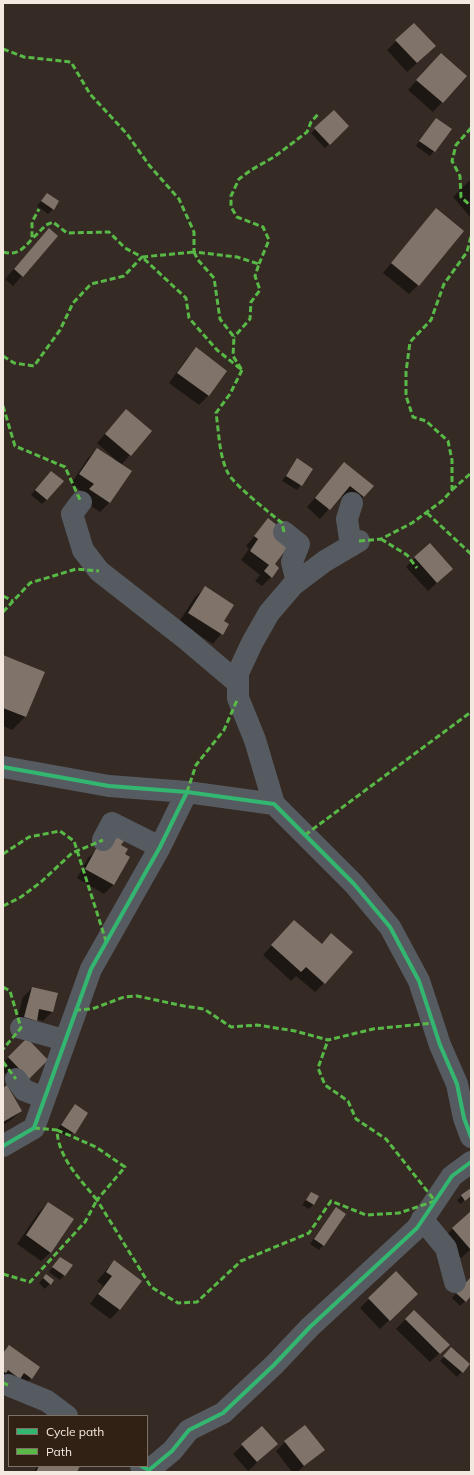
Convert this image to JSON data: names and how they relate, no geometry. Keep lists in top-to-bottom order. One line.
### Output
{"legend":["Cycle path","Path"]}
